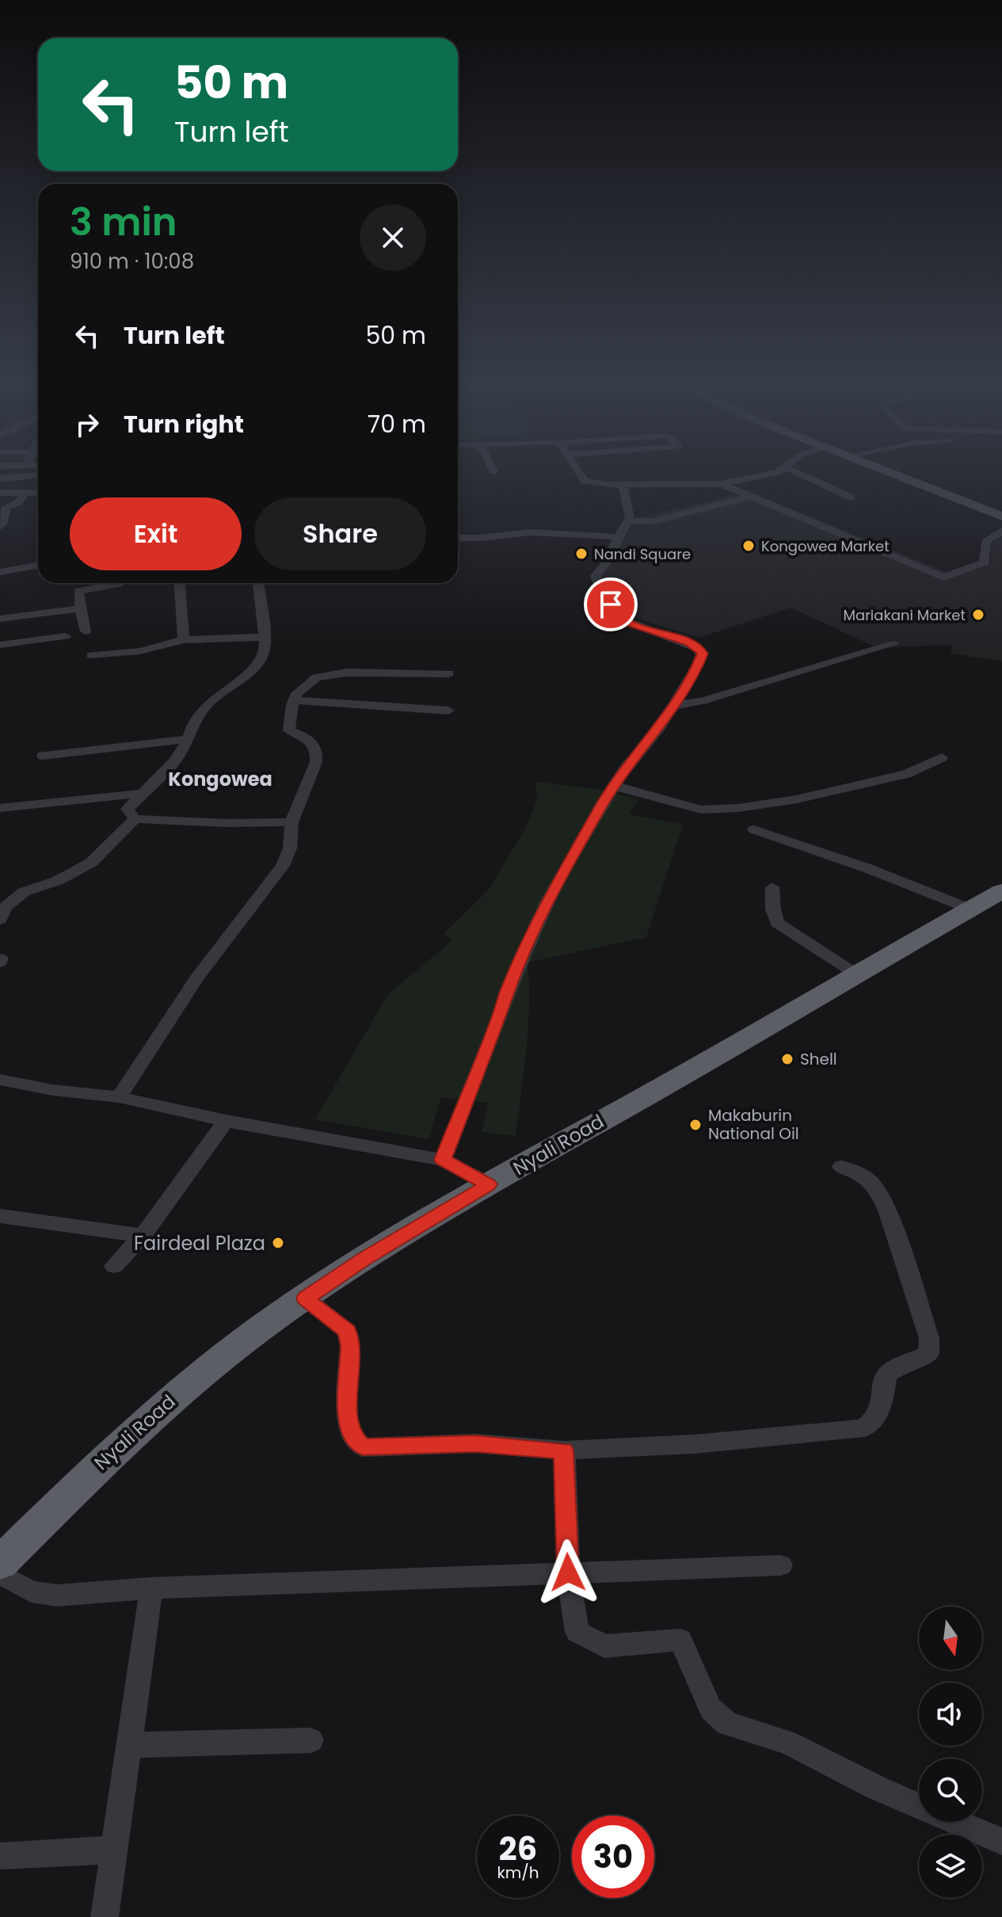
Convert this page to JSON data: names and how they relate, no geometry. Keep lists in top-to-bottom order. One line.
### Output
{"streets":{"highway":["Nyali Road"]},"districts":["Kongowea"],"places":["Kongowea Market","Nandi Square","Mariakani Market","Shell","Makaburin National Oil","Fairdeal Plaza"],"north":"bottom","page":{"turn":["50 m","Turn left"],"heading":["3 min","910 m · 10:08"],"list":[{"name":"Turn left","value":"50 m"},{"name":"Turn right","value":"70 m"}],"buttons":["Exit","Share"],"speed":"26 km/h","limit":"30"}}
